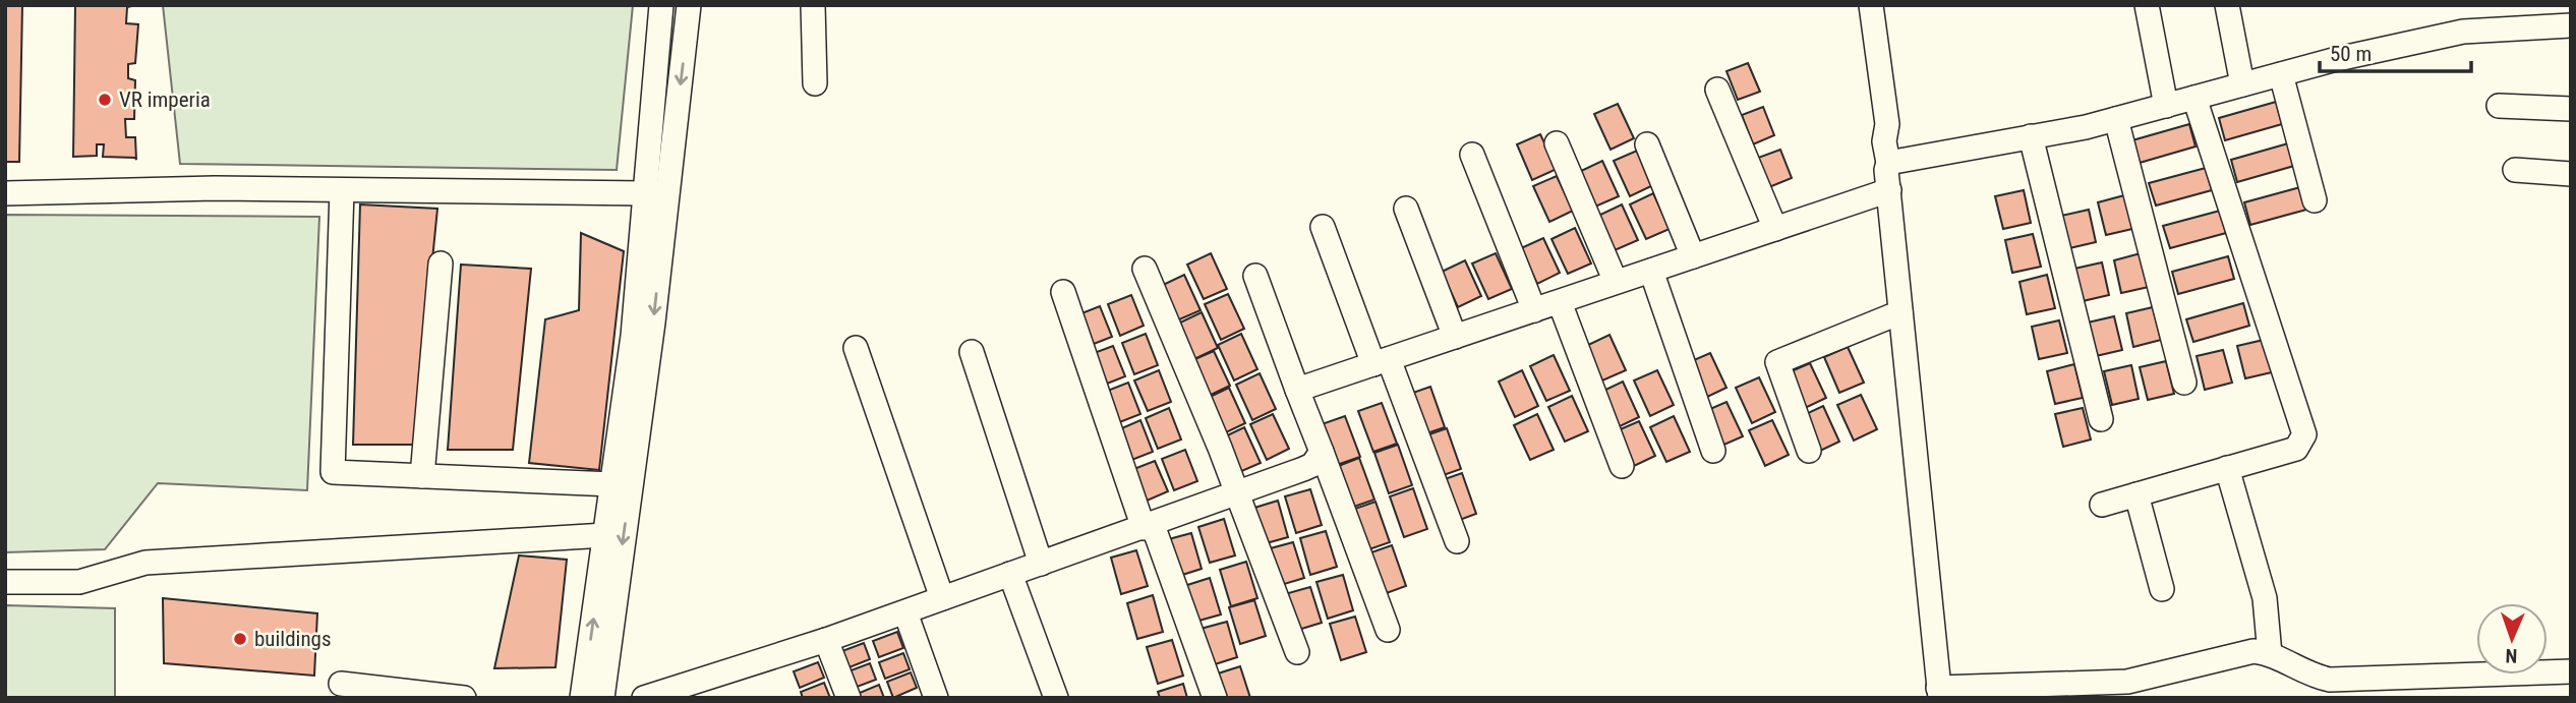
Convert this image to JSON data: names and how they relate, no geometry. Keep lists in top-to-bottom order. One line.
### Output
{"places":["VR imperia","buildings"],"scale_bar":"50 m","north":"bottom"}
